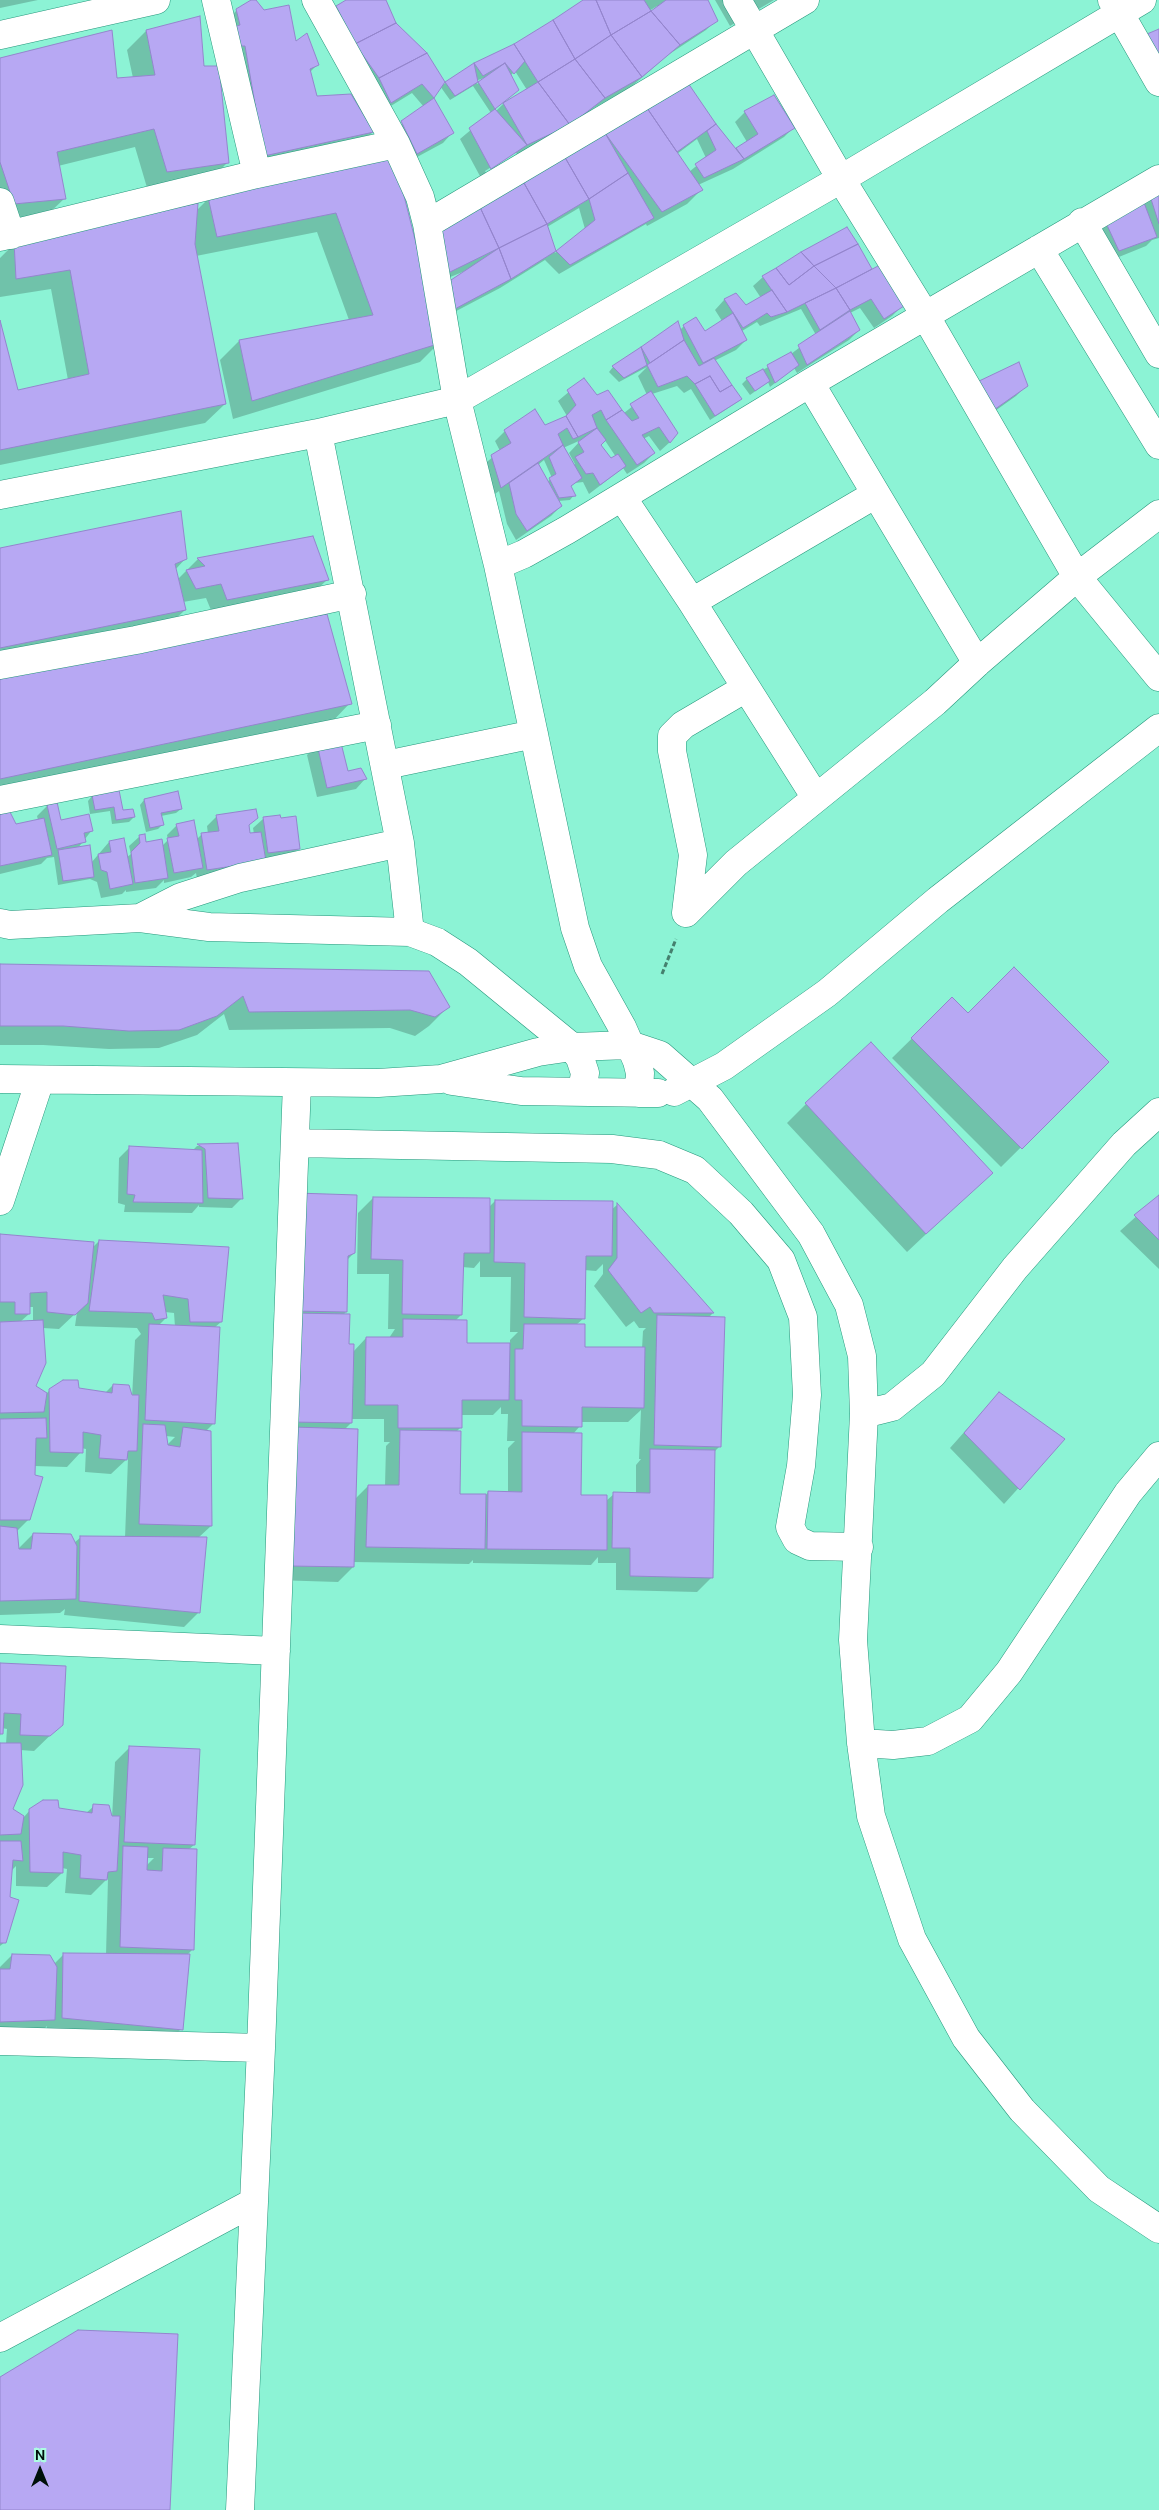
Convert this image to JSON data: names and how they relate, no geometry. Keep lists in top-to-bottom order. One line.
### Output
{"north":"top"}
